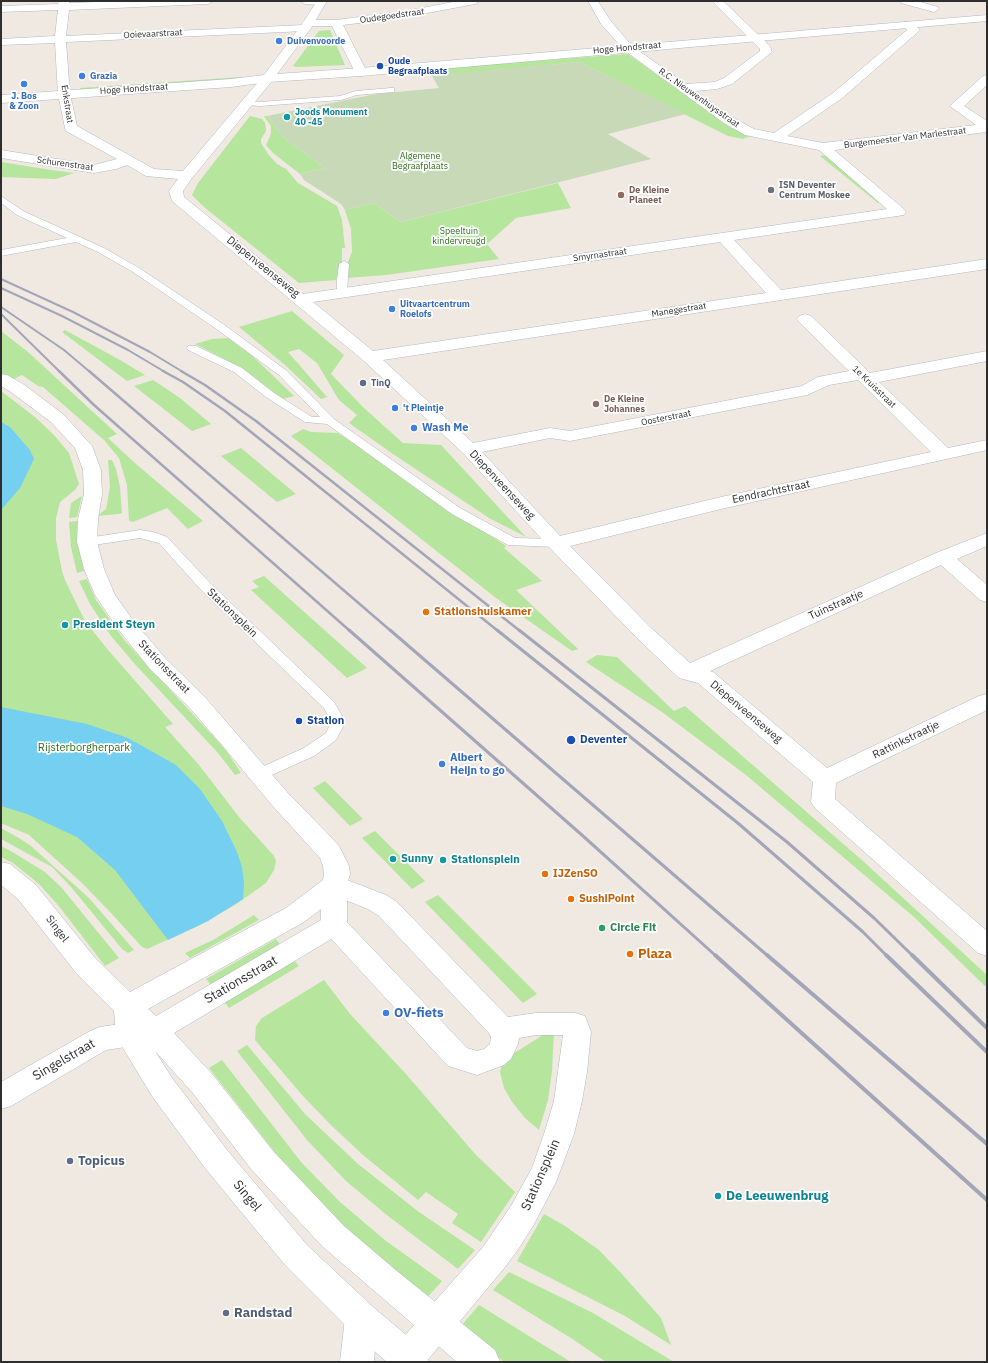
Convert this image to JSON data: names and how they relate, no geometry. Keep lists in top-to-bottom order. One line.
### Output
{"streets":{"street":["Oudegoedstraat","Ooievaarstraat","Hoge Hondstraat","R.C. Nieuwenhuysstraat","Enkstraat","Burgemeester Van Marlestraat","Schurenstraat","Smyrnastraat","Diepenveenseweg","Manegestraat","1e Kruisstraat","Oosterstraat","Eendrachtstraat","Tuinstraatje","Stationsplein","Stationsstraat","Rattinkstraatje","Singel","Singelstraat"]},"crossings":[["Oudegoedstraat","Ooievaarstraat"],["Oudegoedstraat","Diepenveenseweg"],["Ooievaarstraat","Enkstraat"],["Ooievaarstraat","Diepenveenseweg"],["Hoge Hondstraat","R.C. Nieuwenhuysstraat"],["Hoge Hondstraat","Enkstraat"],["Hoge Hondstraat","Diepenveenseweg"],["R.C. Nieuwenhuysstraat","Burgemeester Van Marlestraat"],["R.C. Nieuwenhuysstraat","Smyrnastraat"],["Enkstraat","Schurenstraat"],["Enkstraat","Diepenveenseweg"],["Burgemeester Van Marlestraat","Smyrnastraat"],["Smyrnastraat","Diepenveenseweg"],["Diepenveenseweg","Manegestraat"],["Diepenveenseweg","Oosterstraat"],["Diepenveenseweg","Eendrachtstraat"],["Diepenveenseweg","Tuinstraatje"],["Diepenveenseweg","Rattinkstraatje"],["1e Kruisstraat","Oosterstraat"],["1e Kruisstraat","Eendrachtstraat"],["Stationsplein","Stationsstraat"],["Stationsplein","Singel"],["Stationsstraat","Singel"],["Stationsstraat","Singelstraat"],["Singel","Singelstraat"]],"parks":["Algemene Begraafplaats","Speeltuin kindervreugd","Rijsterborgherpark"],"places":["Duivenvoorde","Oude Begraafplaats","Grazia","J. Bos & Zoon","Joods Monument 40 -45","ISN Deventer Centrum Moskee","De Kleine Planeet","Uitvaartcentrum Roelofs","TinQ","De Kleine Johannes","'t Pleintje","Wash Me","Stationshuiskamer","President Steyn","Station","Deventer","Albert Heijn to go","Sunny","Stationsplein","IJZenSO","SushiPoint","Circle Fit","Plaza","OV-fiets","Topicus","De Leeuwenbrug","Randstad"]}
